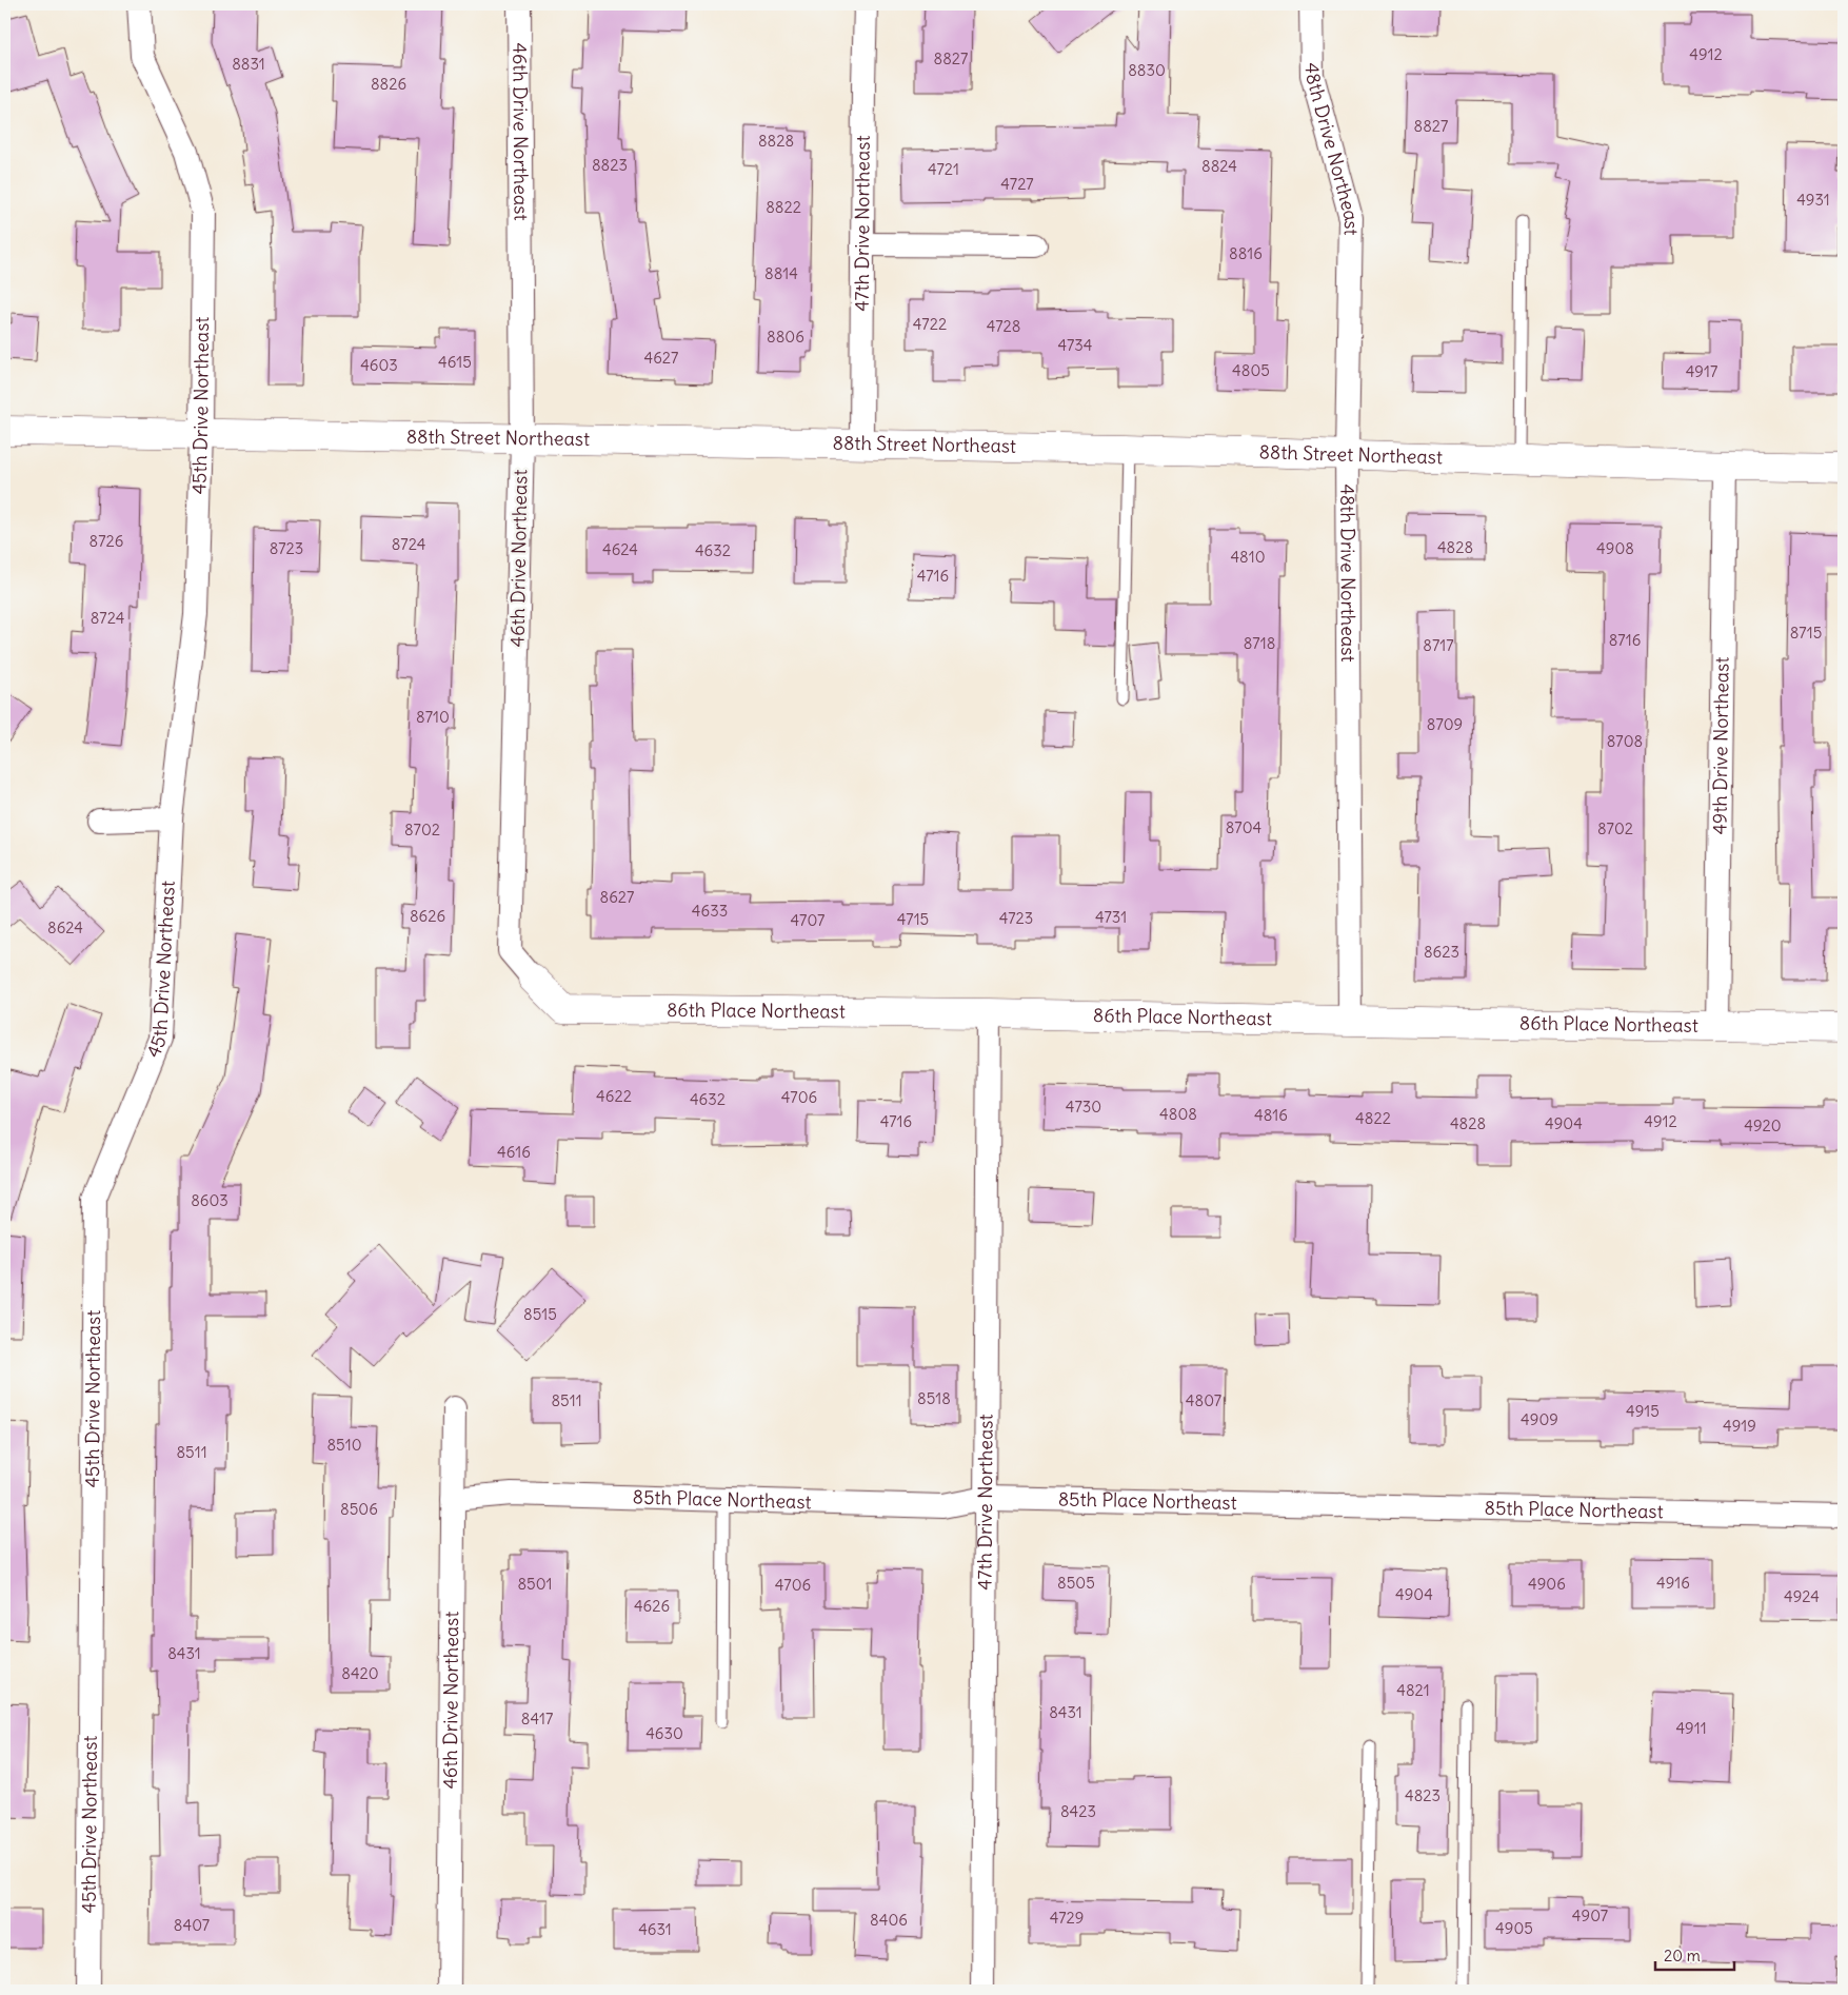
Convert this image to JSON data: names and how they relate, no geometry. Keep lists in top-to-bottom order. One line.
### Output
{"streets":{"main road":["88th Street Northeast","86th Place Northeast"],"street":["46th Drive Northeast","48th Drive Northeast","47th Drive Northeast","45th Drive Northeast","49th Drive Northeast","85th Place Northeast"]},"crossings":[["46th Drive Northeast","88th Street Northeast"],["46th Drive Northeast","86th Place Northeast"],["46th Drive Northeast","85th Place Northeast"],["48th Drive Northeast","88th Street Northeast"],["48th Drive Northeast","86th Place Northeast"],["47th Drive Northeast","88th Street Northeast"],["47th Drive Northeast","86th Place Northeast"],["47th Drive Northeast","85th Place Northeast"],["45th Drive Northeast","88th Street Northeast"],["88th Street Northeast","49th Drive Northeast"],["49th Drive Northeast","86th Place Northeast"]],"house_numbers":["4912","8827","8831","8830","8826","8827","8828","8823","8824","4721","4727","4931","8822","8816","8814","4722","4728","8806","4734","4627","4615","4603","4805","4917","8726","8724","4828","8723","4908","4624","4632","4810","4716","8724","8715","8716","8718","8717","8710","8709","8708","8704","8702","8702","8627","4633","8626","4731","4723","4715","4707","8624","8623","4622","4706","4632","4730","4808","4816","4822","4716","4912","4828","4904","4920","4616","8603","8515","8518","8511","4807","4915","4909","4919","8510","8511","8506","8505","4916","8501","4906","4706","4904","4924","4626","8431","8420","4821","8431","8417","4911","4630","4823","8423","4907","4729","8406","8407","4905","4631"],"scale_bar":"20 m"}
